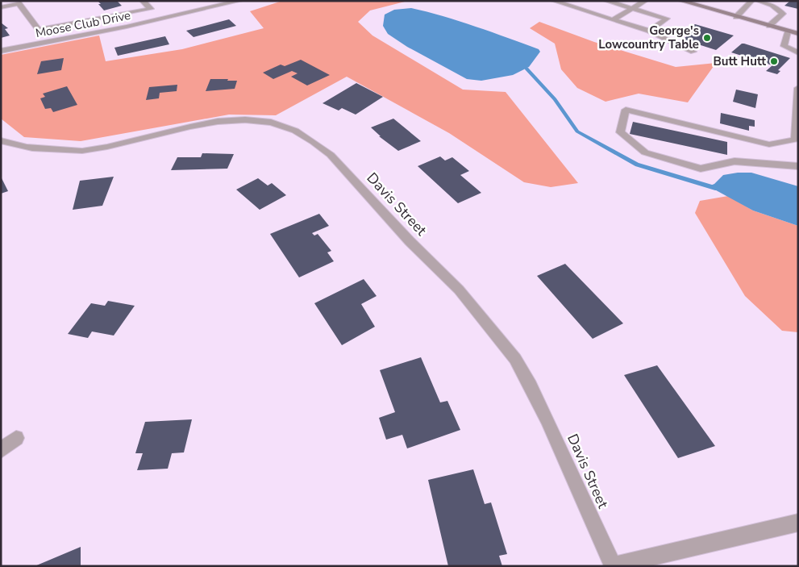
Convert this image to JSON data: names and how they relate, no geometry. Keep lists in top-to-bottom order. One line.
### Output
{"streets":{"street":["Moose Club Drive","Davis Street"]},"places":["George's Lowcountry Table","Butt Hutt"]}
